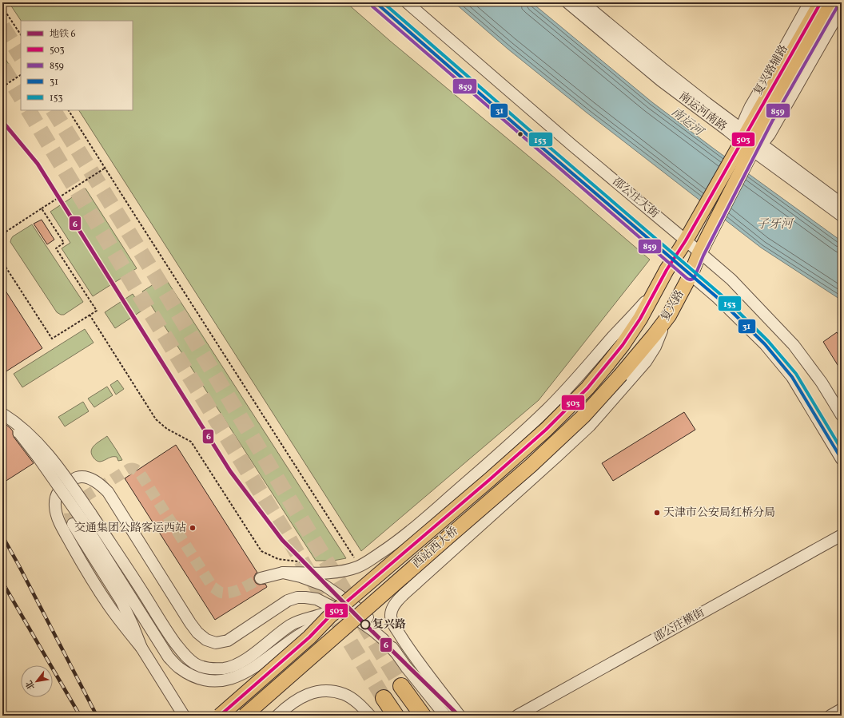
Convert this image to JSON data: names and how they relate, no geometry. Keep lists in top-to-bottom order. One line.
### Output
{"streets":{"main road":["复兴路","西站西大桥"],"street":["复兴路辅路","南运河南路","邵公庄大街","邵公庄横街"]},"crossings":[["复兴路辅路","南运河南路"],["复兴路辅路","复兴路"],["南运河南路","复兴路"],["邵公庄大街","复兴路"],["复兴路","西站西大桥"]],"water":["南运河","子牙河"],"places":["天津市公安局红桥分局","交通集团公路客运西站","复兴路"],"lines":["transit line 503","transit line 31","transit line 153","transit line 859","metro line 6"],"legend":["地铁 6","503","859","31","153"],"north":"bottom left"}
